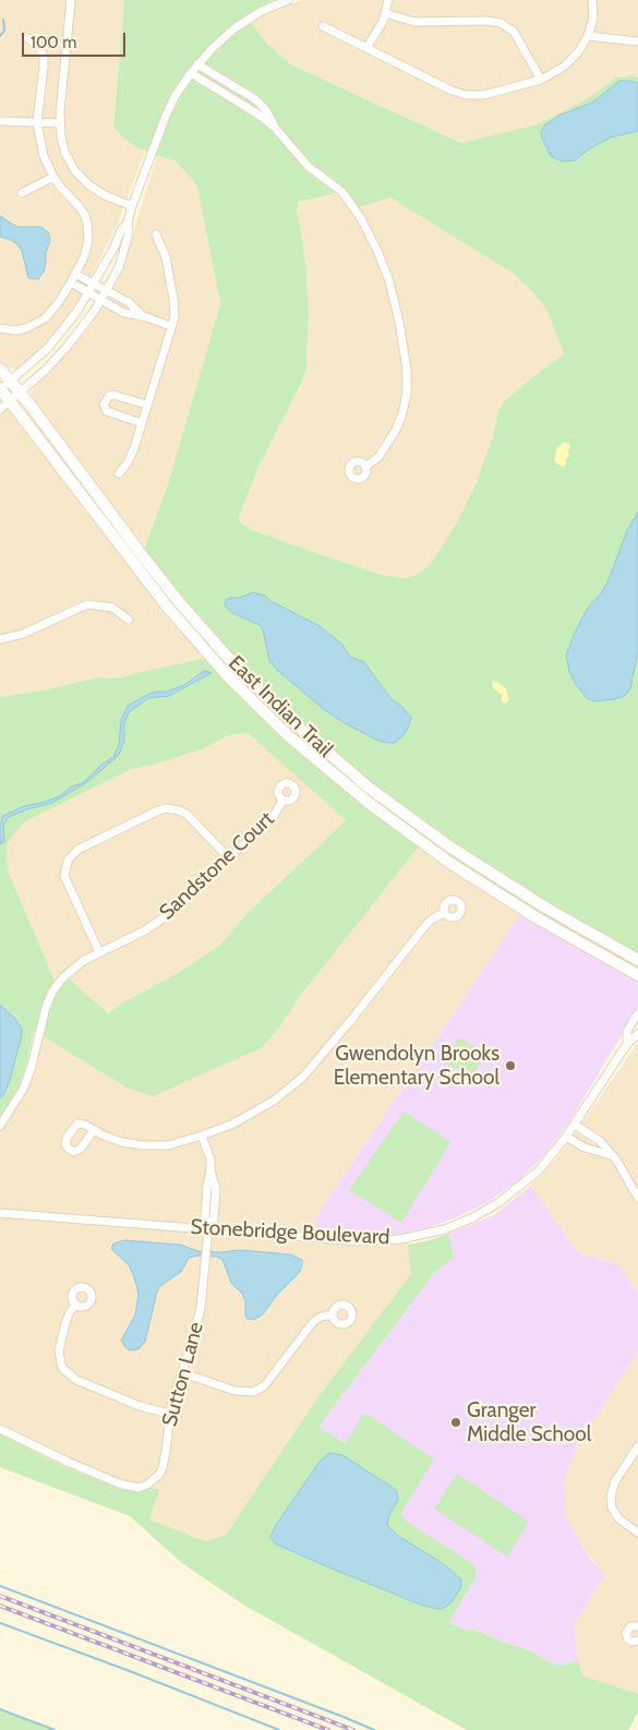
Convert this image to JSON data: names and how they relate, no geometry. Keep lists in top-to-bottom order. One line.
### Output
{"streets":{"main road":["East Indian Trail"],"street":["Sandstone Court","Stonebridge Boulevard","Sutton Lane"]},"crossings":[["Stonebridge Boulevard","Sutton Lane"]],"places":["Gwendolyn Brooks Elementary School","Granger Middle School"],"scale_bar":"100 m"}
